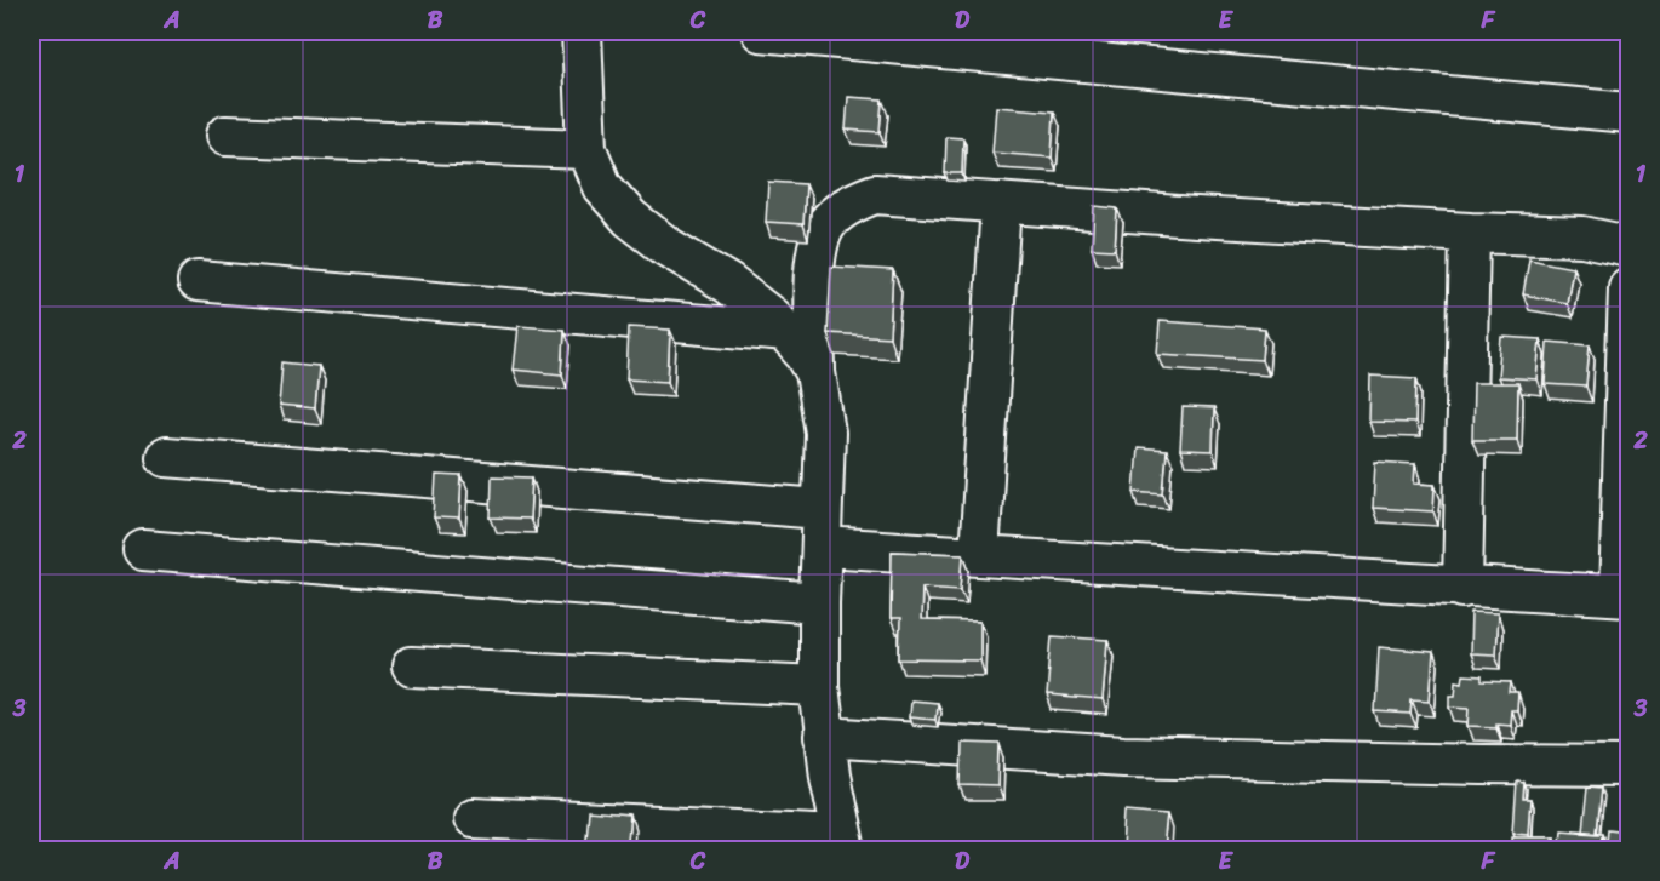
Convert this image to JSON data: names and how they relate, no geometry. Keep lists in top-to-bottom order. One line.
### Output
{"grid":{"columns":["A","B","C","D","E","F"],"rows":["1","2","3"]}}
